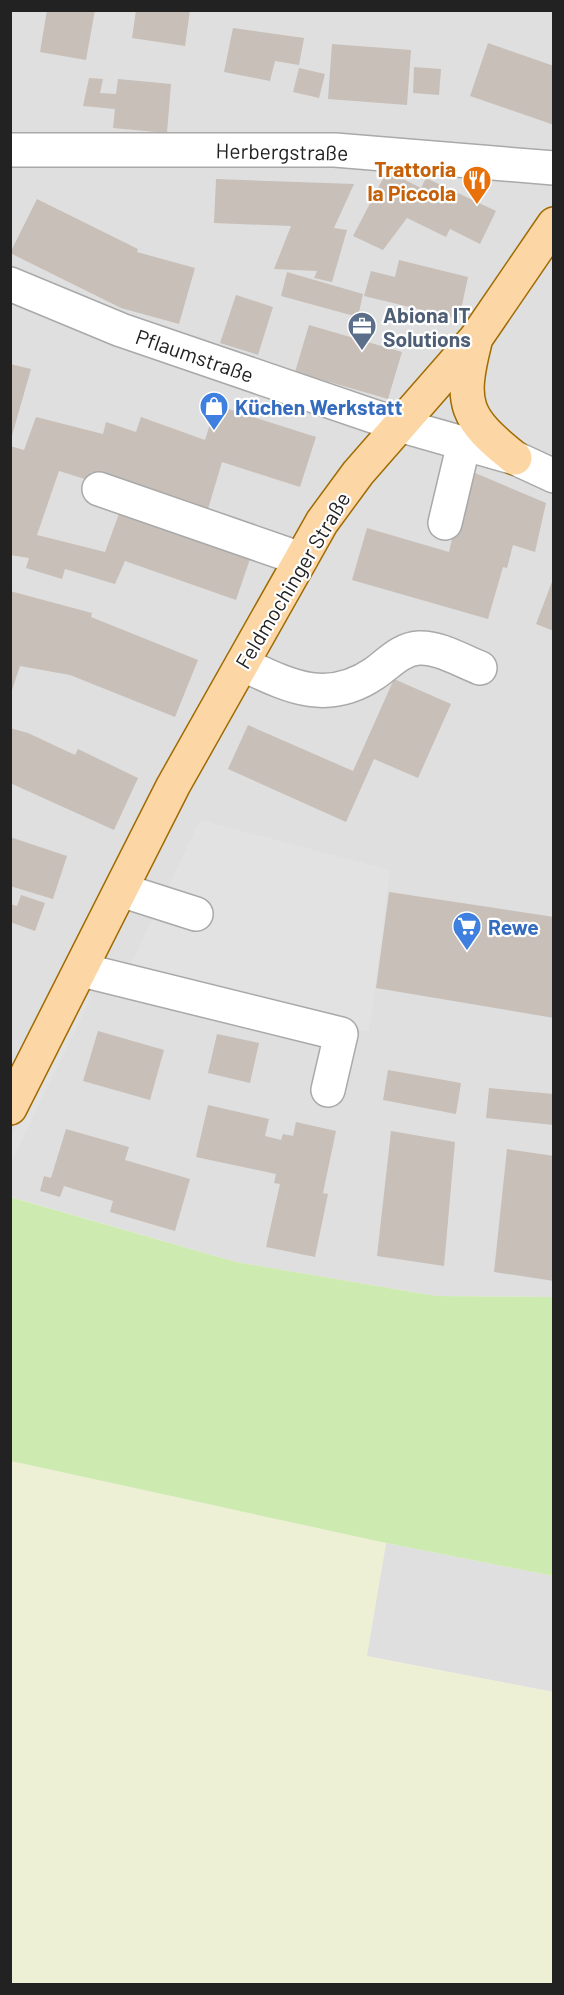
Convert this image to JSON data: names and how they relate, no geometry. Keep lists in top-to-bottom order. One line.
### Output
{"streets":{"main road":["Feldmochinger Straße"],"street":["Herbergstraße","Pflaumstraße"]},"crossings":[["Pflaumstraße","Feldmochinger Straße"]],"places":{"restaurant":["Trattoria la Piccola"],"office":["Abiona IT Solutions"],"shop":["Küchen Werkstatt"],"supermarket":["Rewe"]}}
